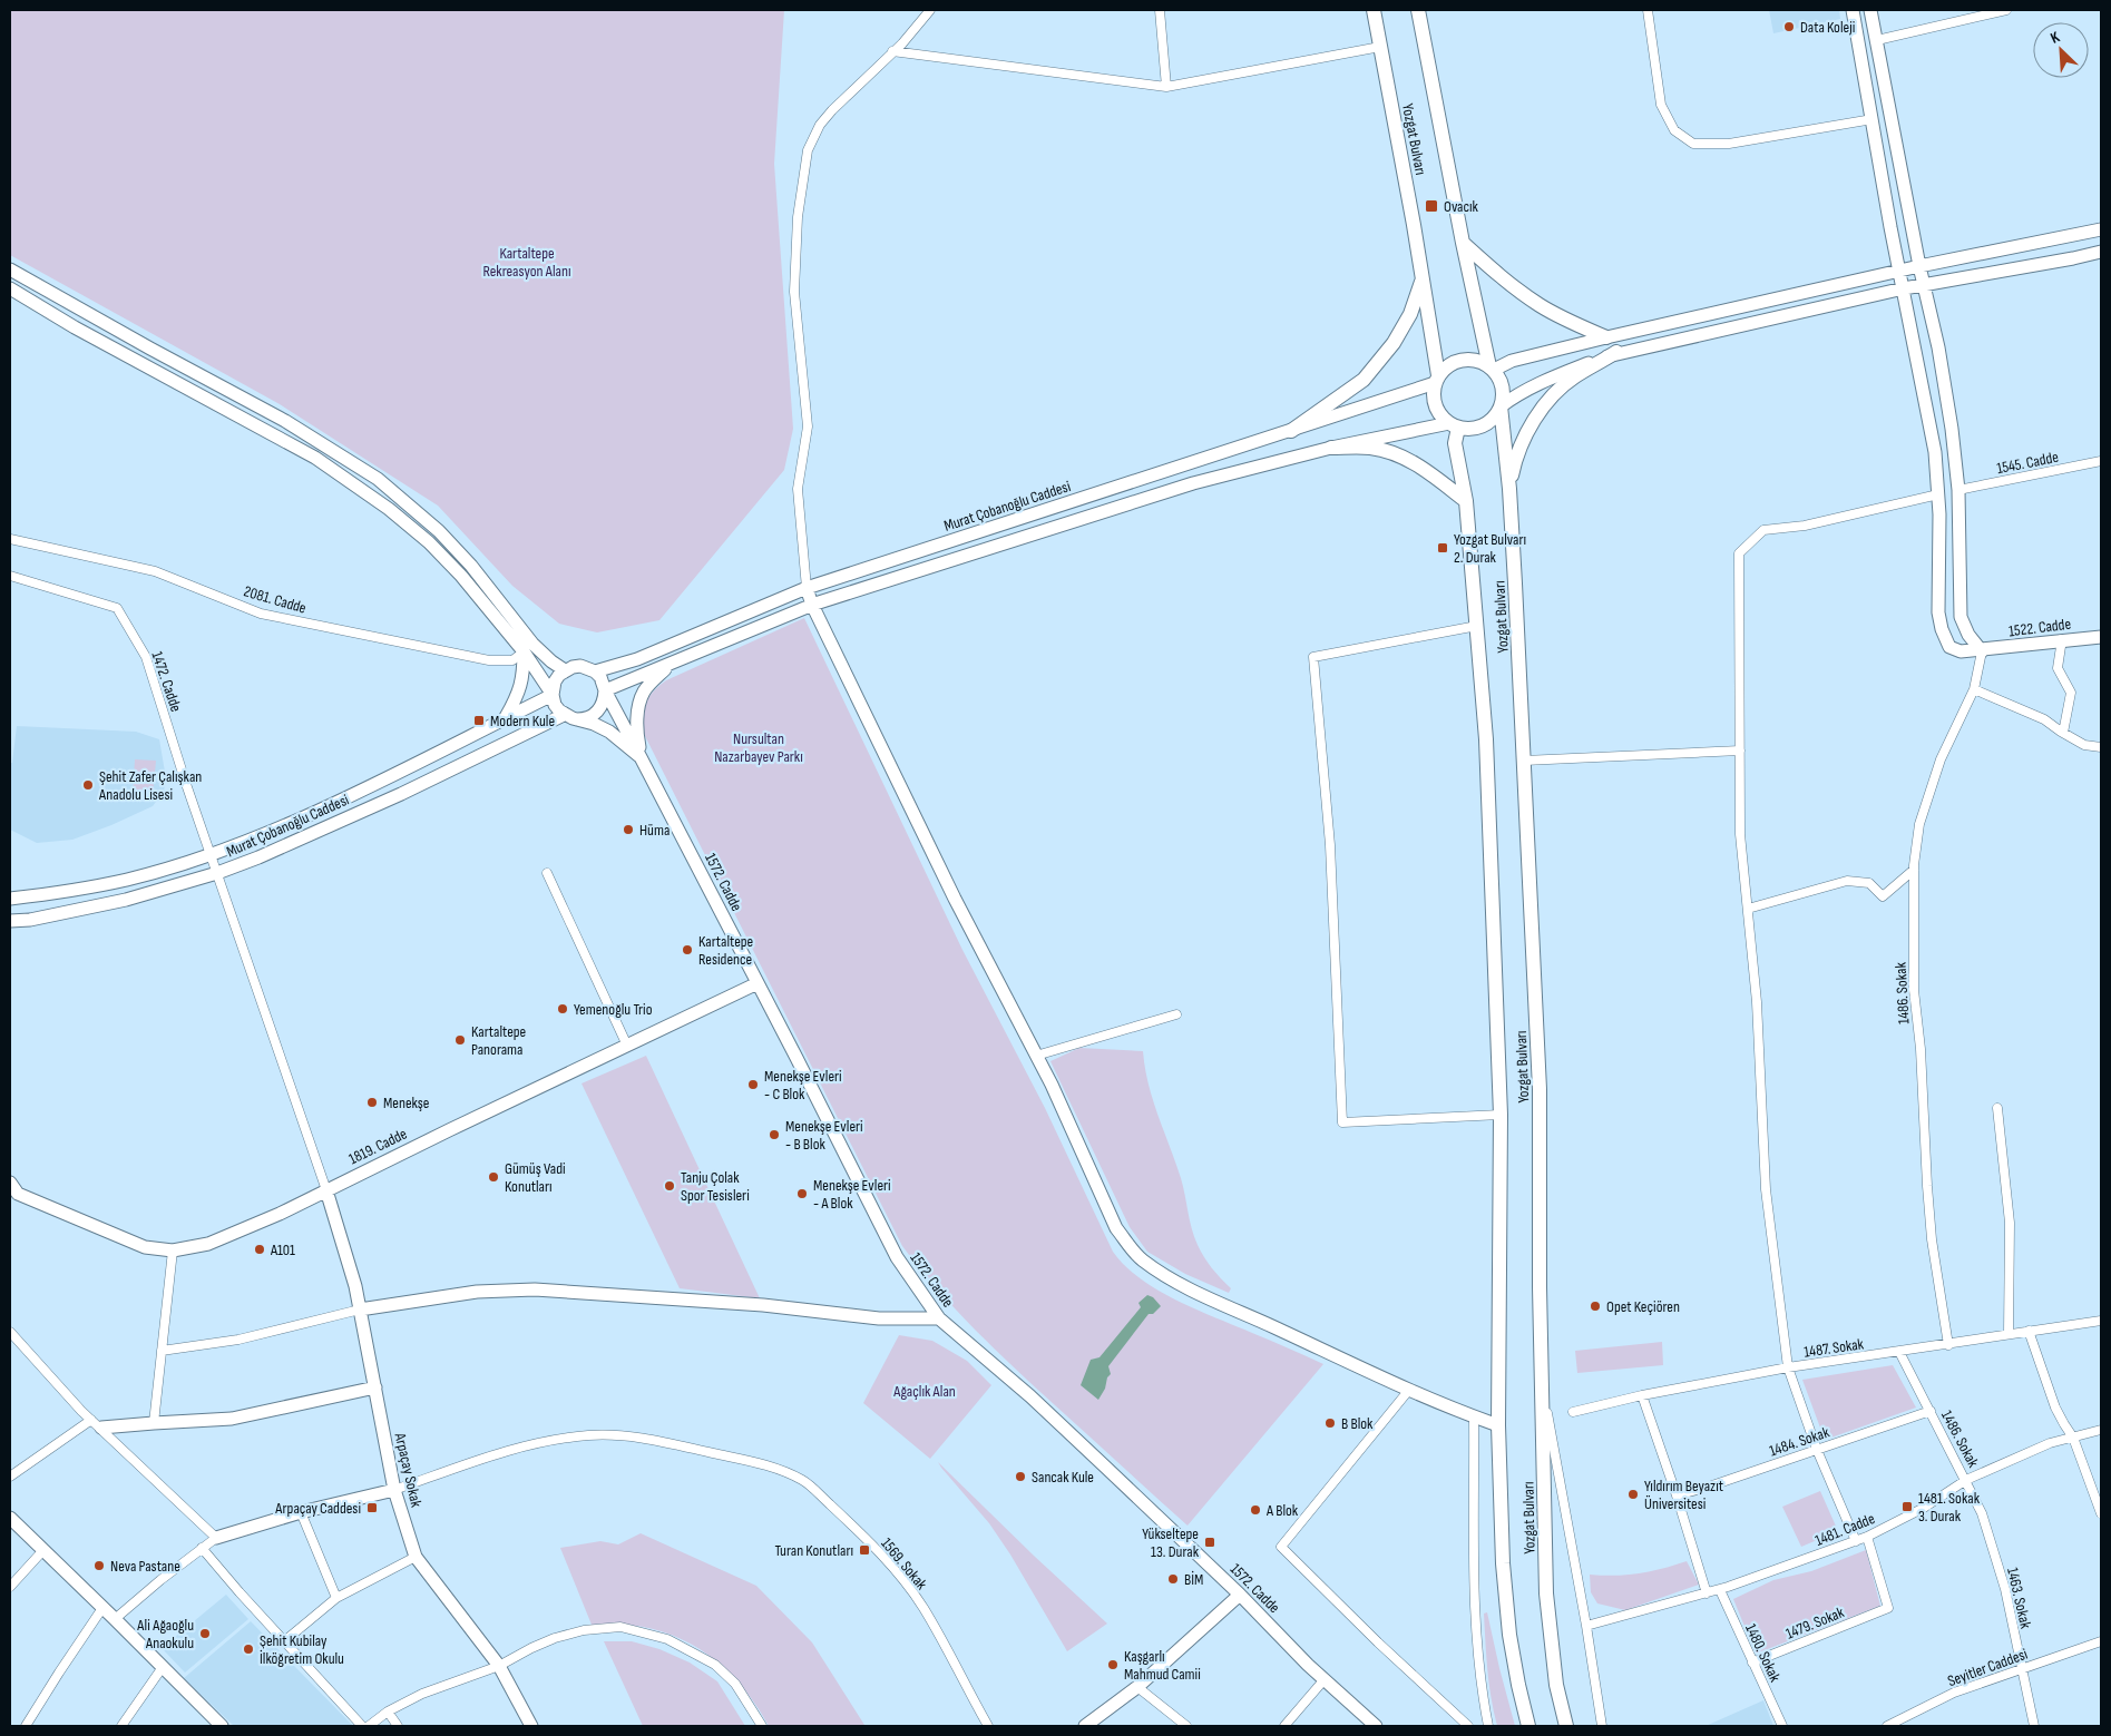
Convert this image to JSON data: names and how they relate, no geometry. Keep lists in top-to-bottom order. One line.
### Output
{"streets":{"main road":["Yozgat Bulvarı","Murat Çobanoğlu Caddesi","1522. Cadde","1572. Cadde","1819. Cadde","Arpaçay Sokak"],"street":["1545. Cadde","2081. Cadde","1472. Cadde","1486. Sokak","1487. Sokak","1484. Sokak","1481. Cadde","1569. Sokak","1463. Sokak","1479. Sokak","1480. Sokak","Seyitler Caddesi"]},"crossings":[["Yozgat Bulvarı","Murat Çobanoğlu Caddesi"],["Murat Çobanoğlu Caddesi","1472. Cadde"],["Murat Çobanoğlu Caddesi","1572. Cadde"],["1522. Cadde","1486. Sokak"],["1472. Cadde","1819. Cadde"],["1472. Cadde","Arpaçay Sokak"],["1572. Cadde","1819. Cadde"],["1486. Sokak","1487. Sokak"],["1486. Sokak","1484. Sokak"],["1486. Sokak","1481. Cadde"],["1486. Sokak","1463. Sokak"],["1819. Cadde","Arpaçay Sokak"],["Arpaçay Sokak","1569. Sokak"],["1481. Cadde","1463. Sokak"],["1481. Cadde","1479. Sokak"],["1481. Cadde","1480. Sokak"],["1463. Sokak","Seyitler Caddesi"],["1479. Sokak","1480. Sokak"]],"parks":["Kartaltepe Rekreasyon Alanı","Nursultan Nazarbayev Parkı","Ağaçlık Alan"],"places":{"other":["Data Koleji","Şehit Zafer Çalışkan Anadolu Lisesi","Hüma","Kartaltepe Residence","Yemenoğlu Trio","Kartaltepe Panorama","Menekşe Evleri - C Blok","Menekşe","Menekşe Evleri - B Blok","Gümüş Vadi Konutları","Tanju Çolak Spor Tesisleri","Menekşe Evleri - A Blok","A101","Opet Keçiören","B Blok","Sancak Kule","Yıldırım Beyazıt Üniversitesi","A Blok","Neva Pastane","BİM","Ali Ağaoğlu Anaokulu","Şehit Kubilay İlköğretim Okulu","Kaşgarlı Mahmud Camii"],"transit":["Ovacık","Yozgat Bulvarı 2. Durak","Modern Kule","1481. Sokak 3. Durak","Arpaçay Caddesi","Yükseltepe 13. Durak","Turan Konutları"]},"north":"top left"}
